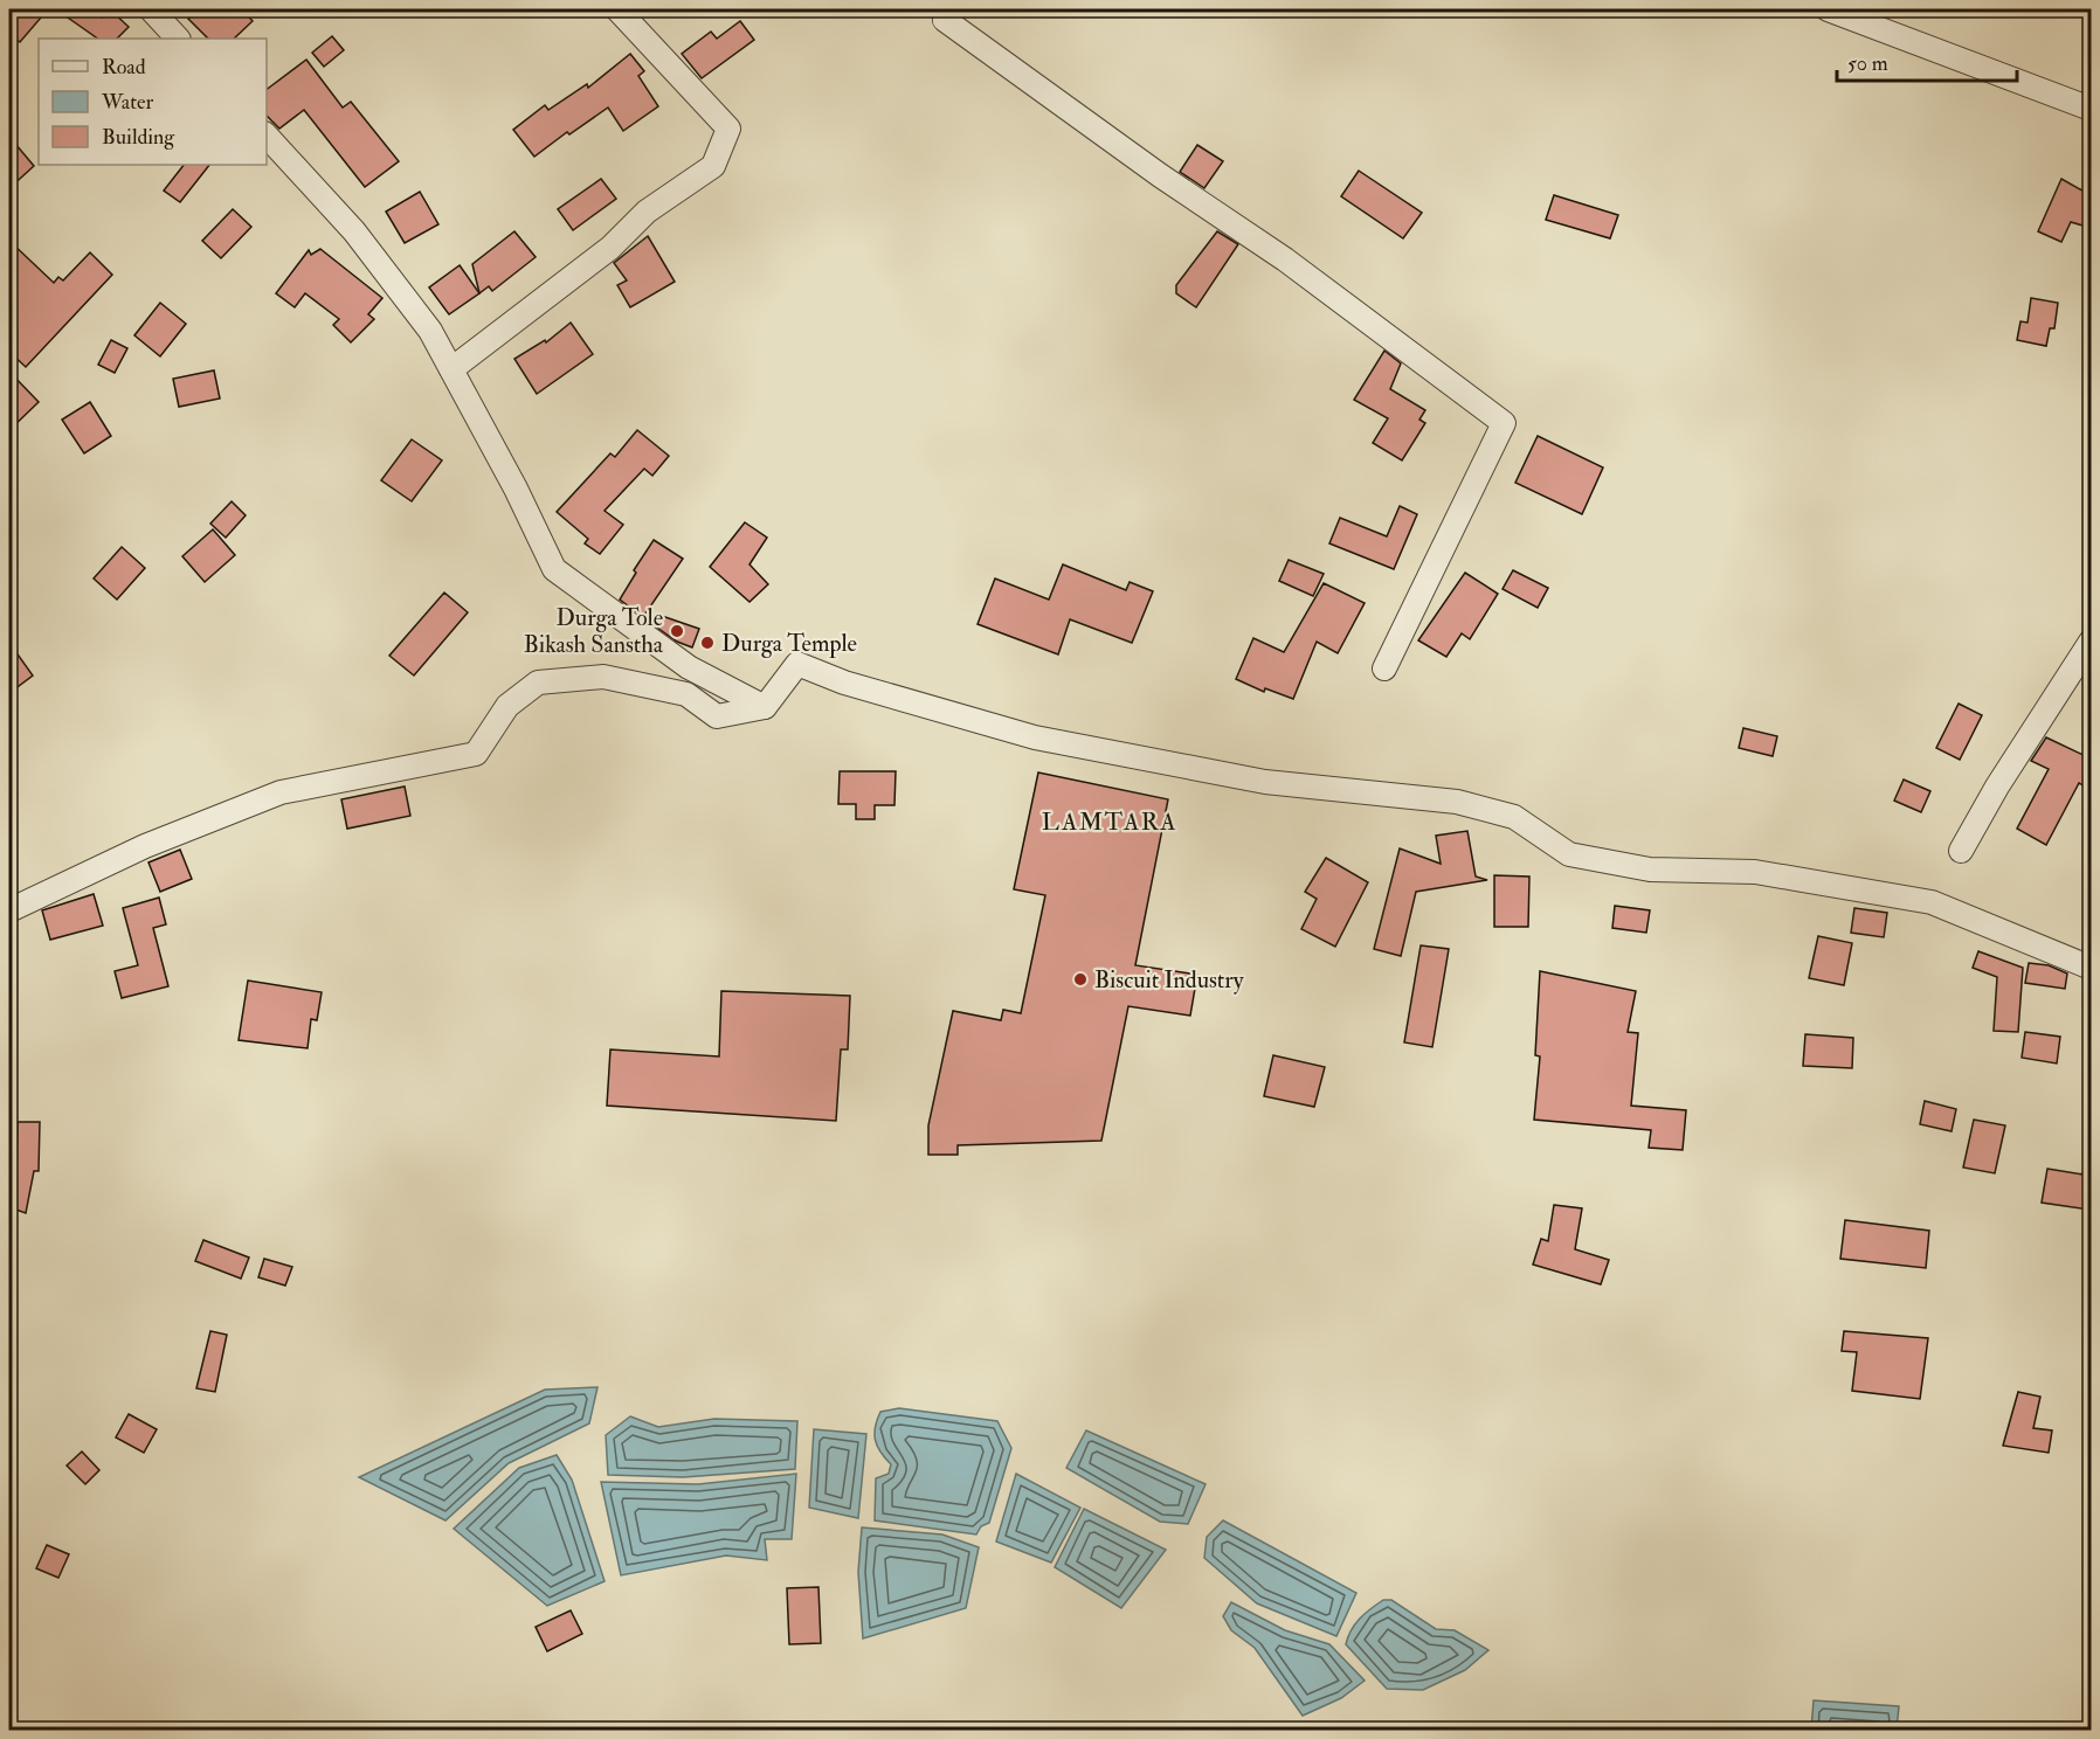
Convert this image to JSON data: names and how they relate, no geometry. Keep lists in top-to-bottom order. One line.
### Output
{"districts":["LAMTARA"],"places":["Durga Tole Bikash Sanstha","Durga Temple","Biscuit Industry"],"legend":["Road","Water","Building"],"scale_bar":"50 m"}
